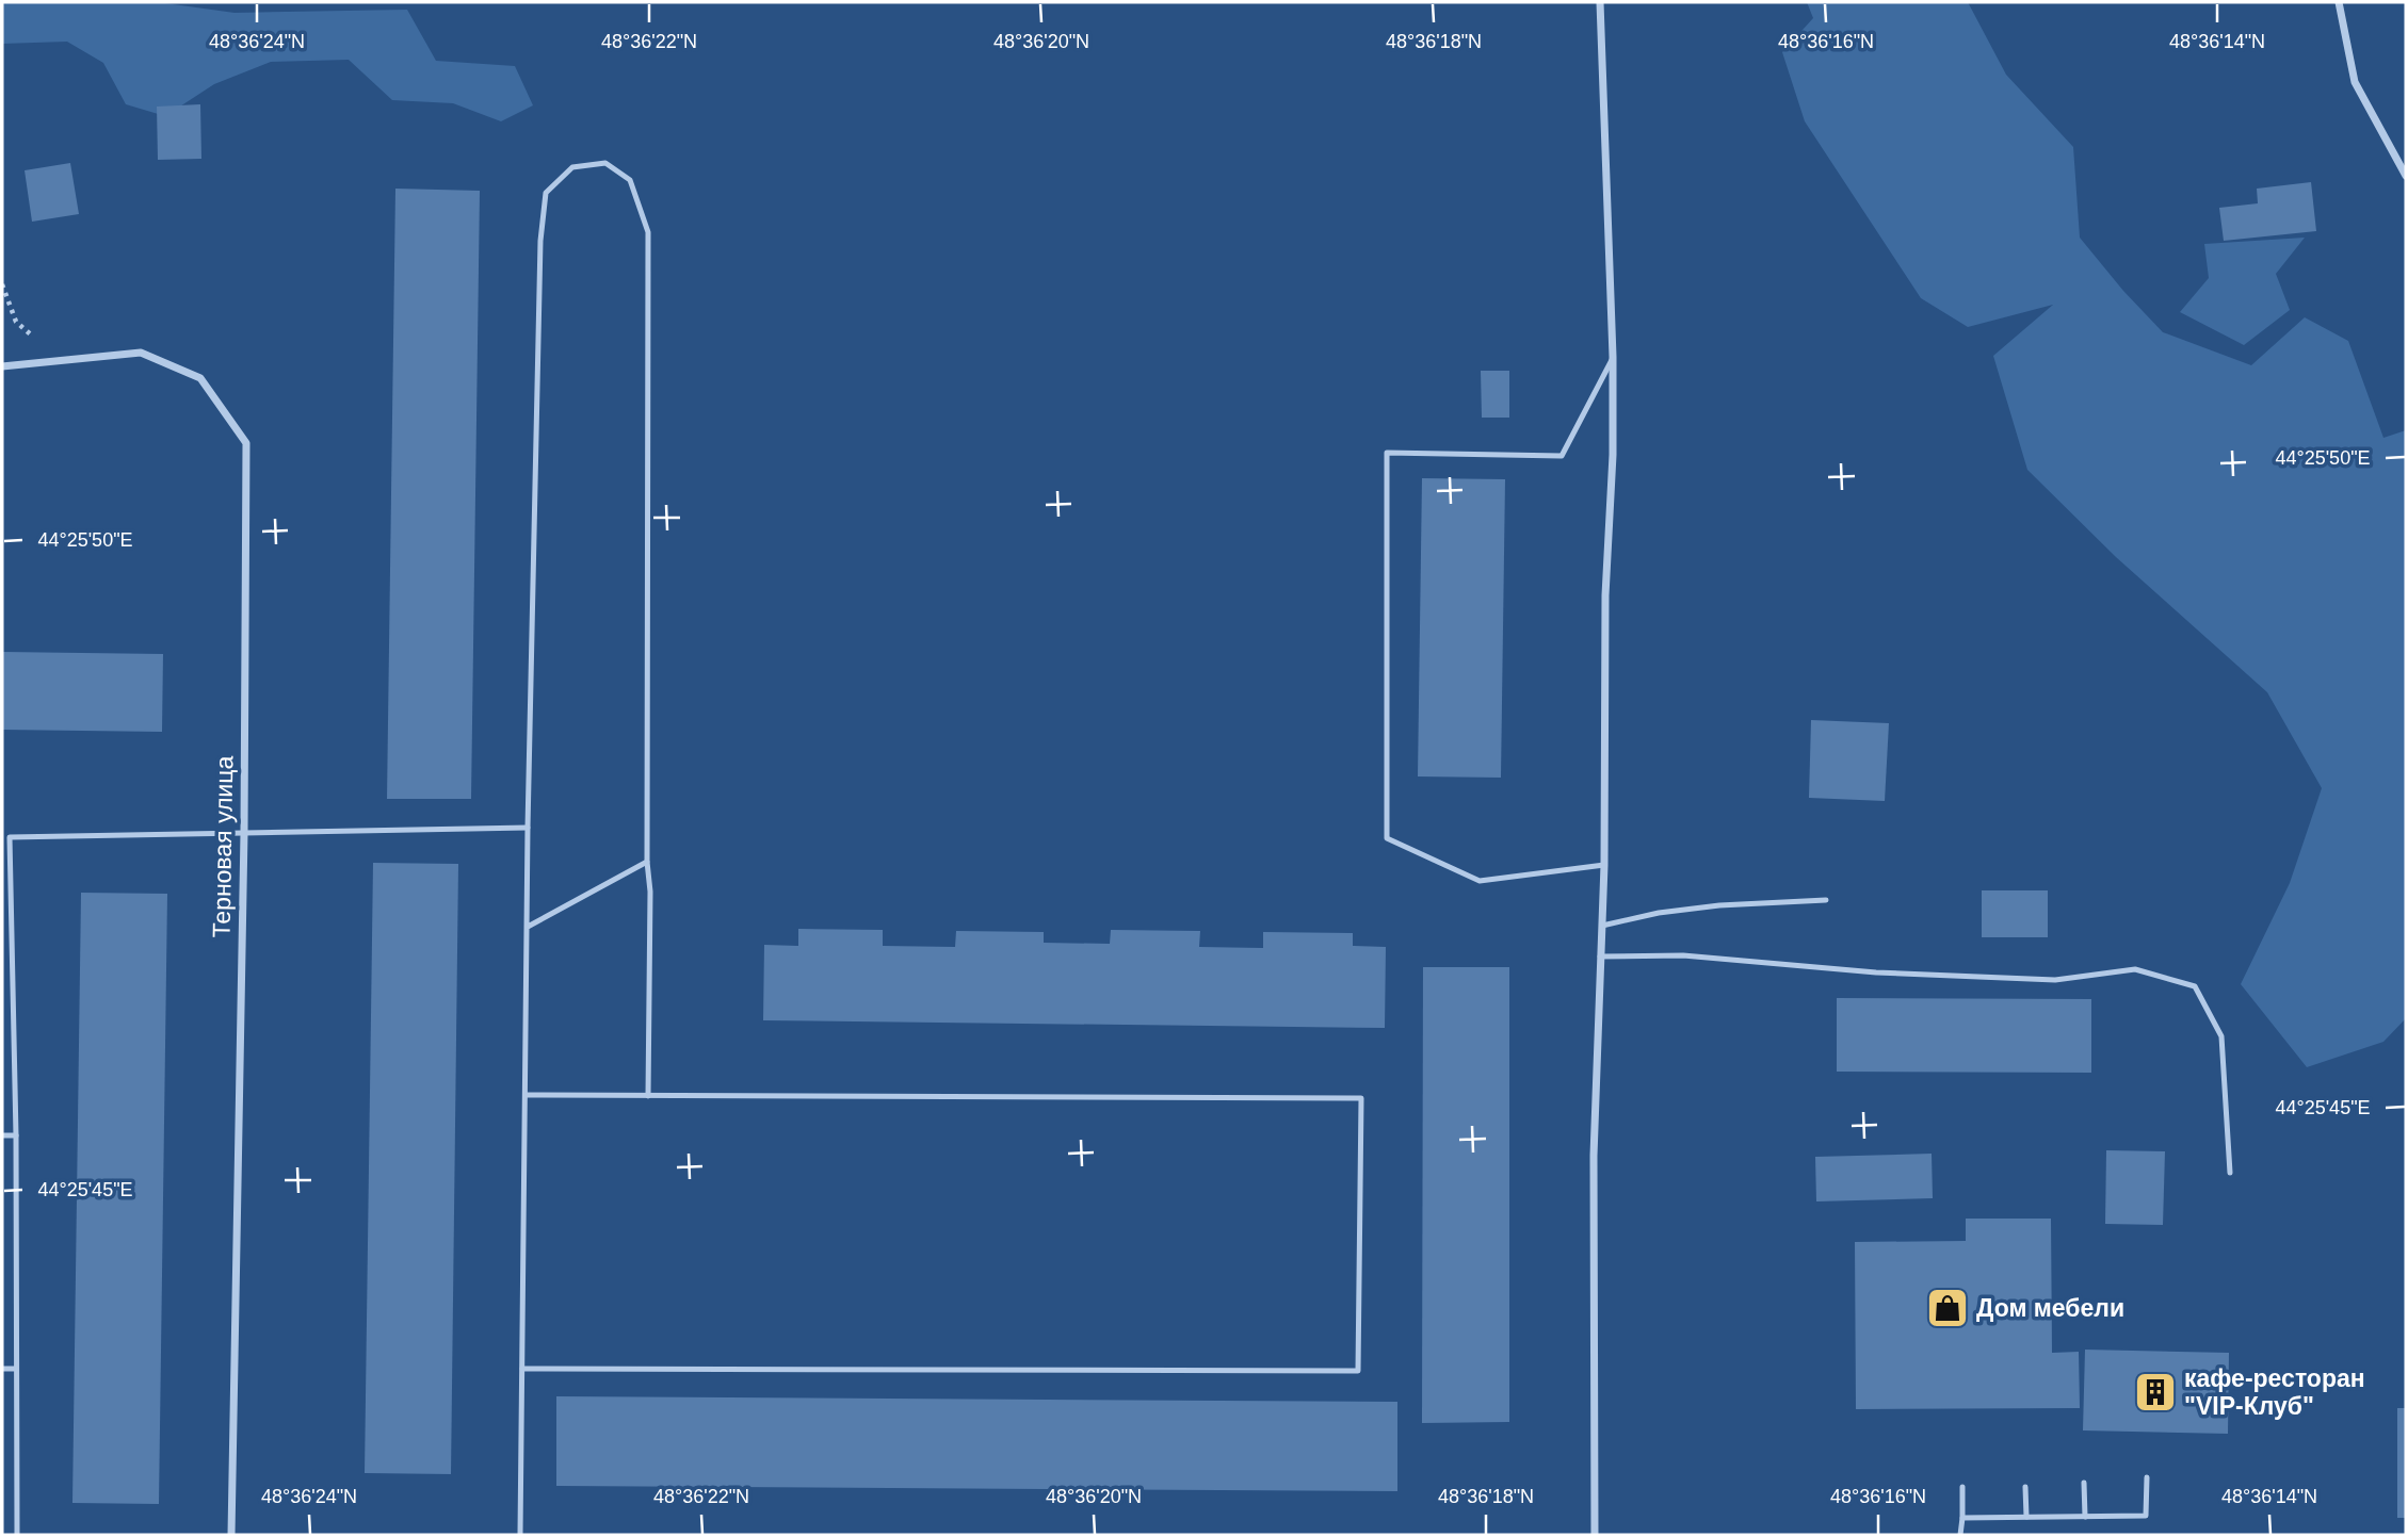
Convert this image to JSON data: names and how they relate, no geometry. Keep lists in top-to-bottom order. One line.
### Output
{"streets":{"street":["Терновая улица"]},"places":{"shop":["Дом мебели"],"building":["кафе-ресторан \"VIP-Клуб\""]},"coordinates":["48°36'24\"N","48°36'22\"N","48°36'20\"N","48°36'18\"N","48°36'16\"N","48°36'14\"N","44°25'50\"E","44°25'45\"E"]}
